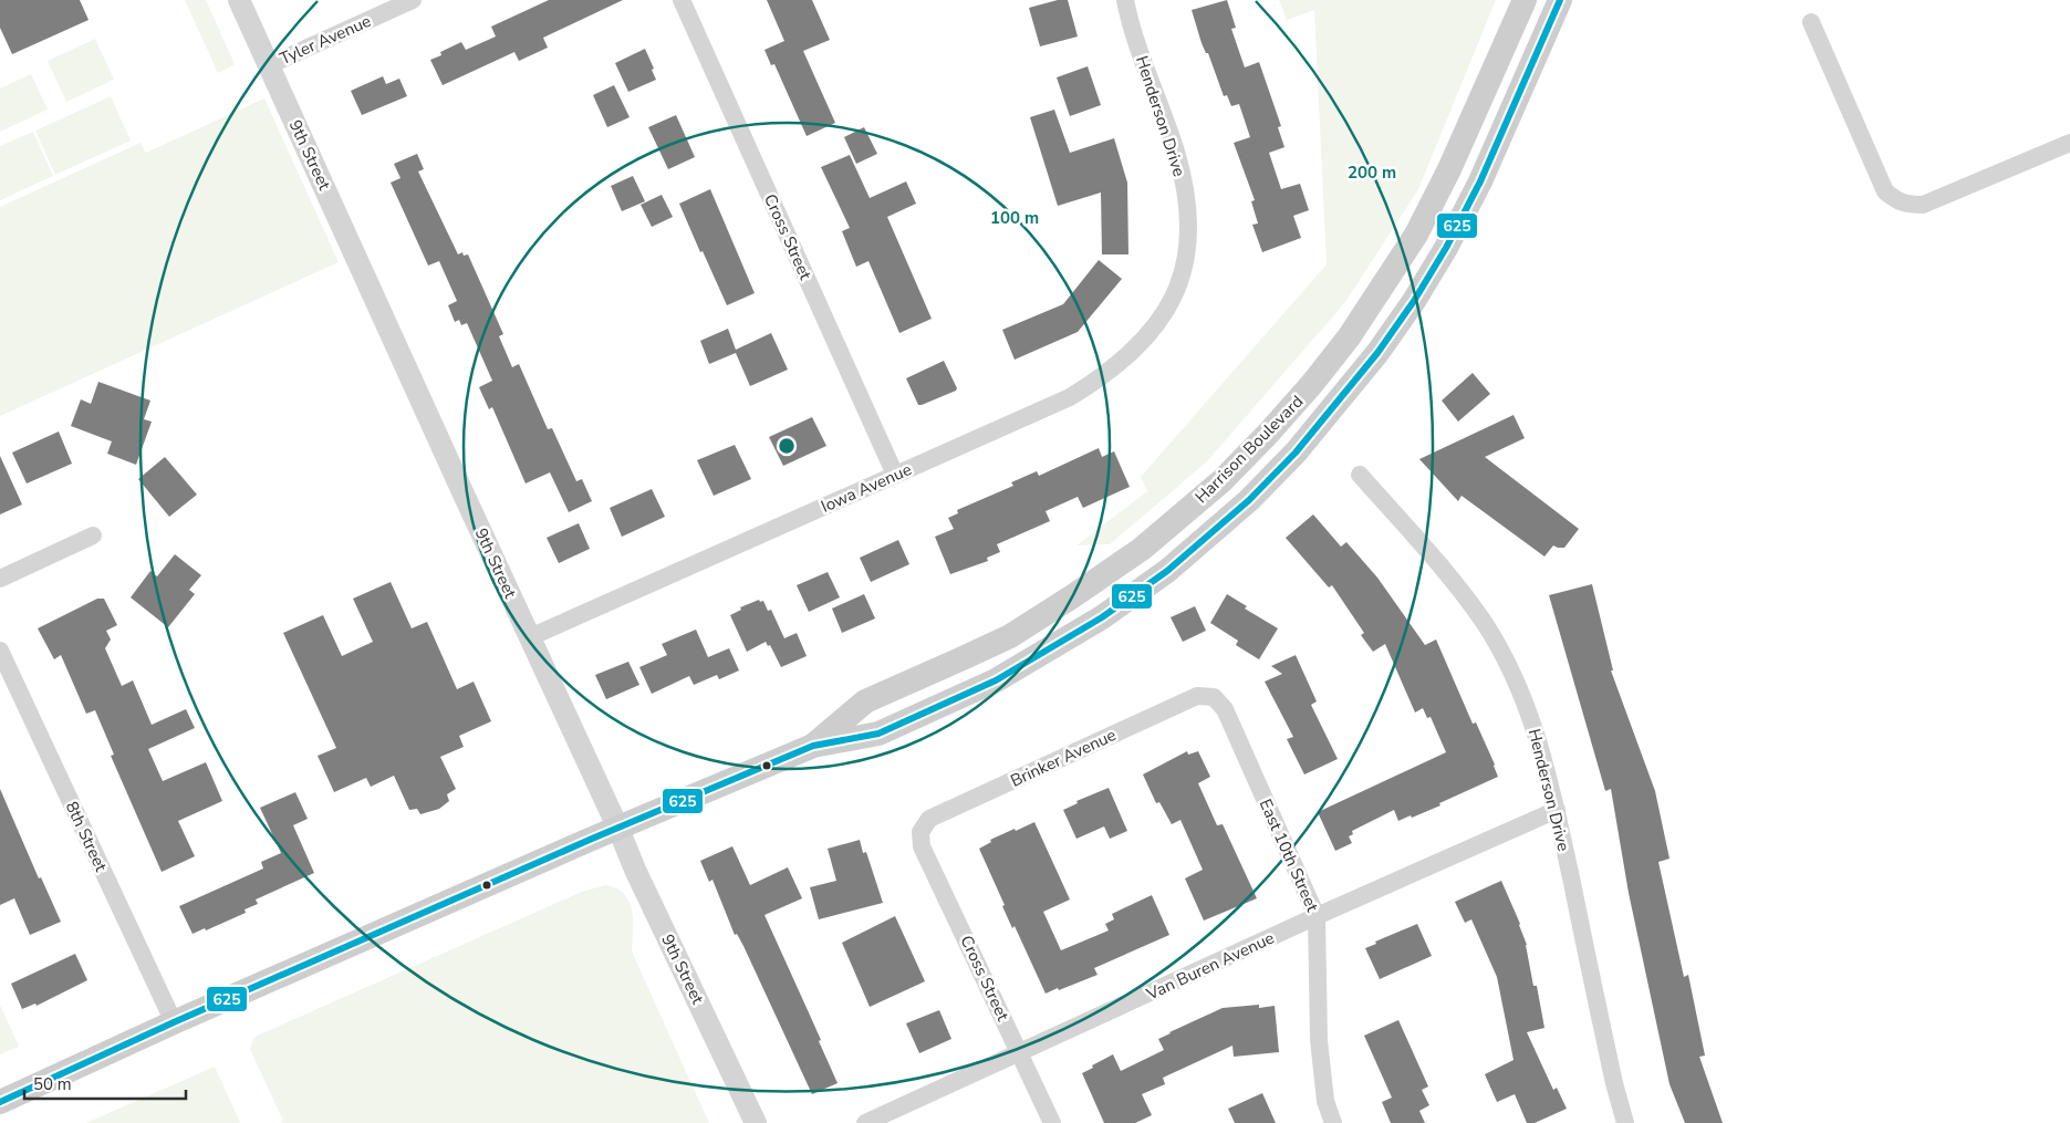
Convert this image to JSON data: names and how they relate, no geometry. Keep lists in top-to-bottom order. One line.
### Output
{"streets":{"main road":["Harrison Boulevard"],"street":["Tyler Avenue","Henderson Drive","9th Street","Cross Street","Iowa Avenue","Brinker Avenue","8th Street","East 10th Street","Van Buren Avenue"]},"crossings":[["Tyler Avenue","9th Street"],["Henderson Drive","Iowa Avenue"],["Henderson Drive","Van Buren Avenue"],["9th Street","Harrison Boulevard"],["9th Street","Iowa Avenue"],["Cross Street","Iowa Avenue"],["Cross Street","Brinker Avenue"],["Cross Street","Van Buren Avenue"],["Harrison Boulevard","8th Street"],["Brinker Avenue","East 10th Street"],["East 10th Street","Van Buren Avenue"]],"lines":["transit line 625"],"scale_bar":"50 m","rings":["200 m","100 m"]}
